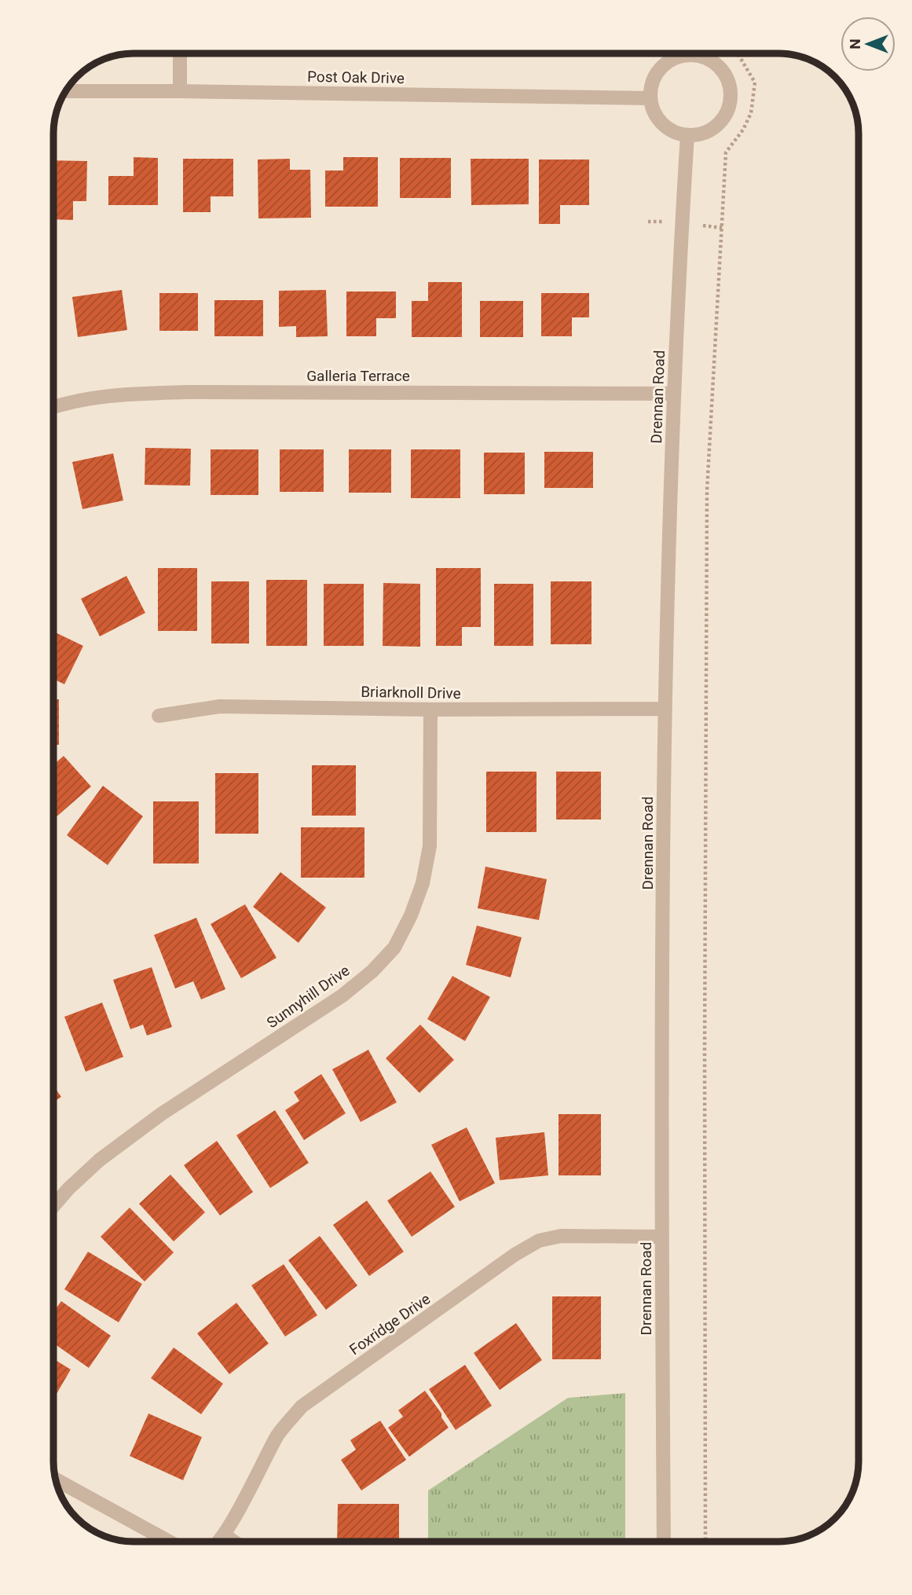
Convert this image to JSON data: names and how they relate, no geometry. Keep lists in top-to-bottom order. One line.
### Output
{"streets":{"street":["Post Oak Drive","Galleria Terrace","Drennan Road","Briarknoll Drive","Sunnyhill Drive","Foxridge Drive"]},"crossings":[["Galleria Terrace","Drennan Road"],["Drennan Road","Briarknoll Drive"],["Drennan Road","Foxridge Drive"],["Briarknoll Drive","Sunnyhill Drive"]],"north":"left"}
